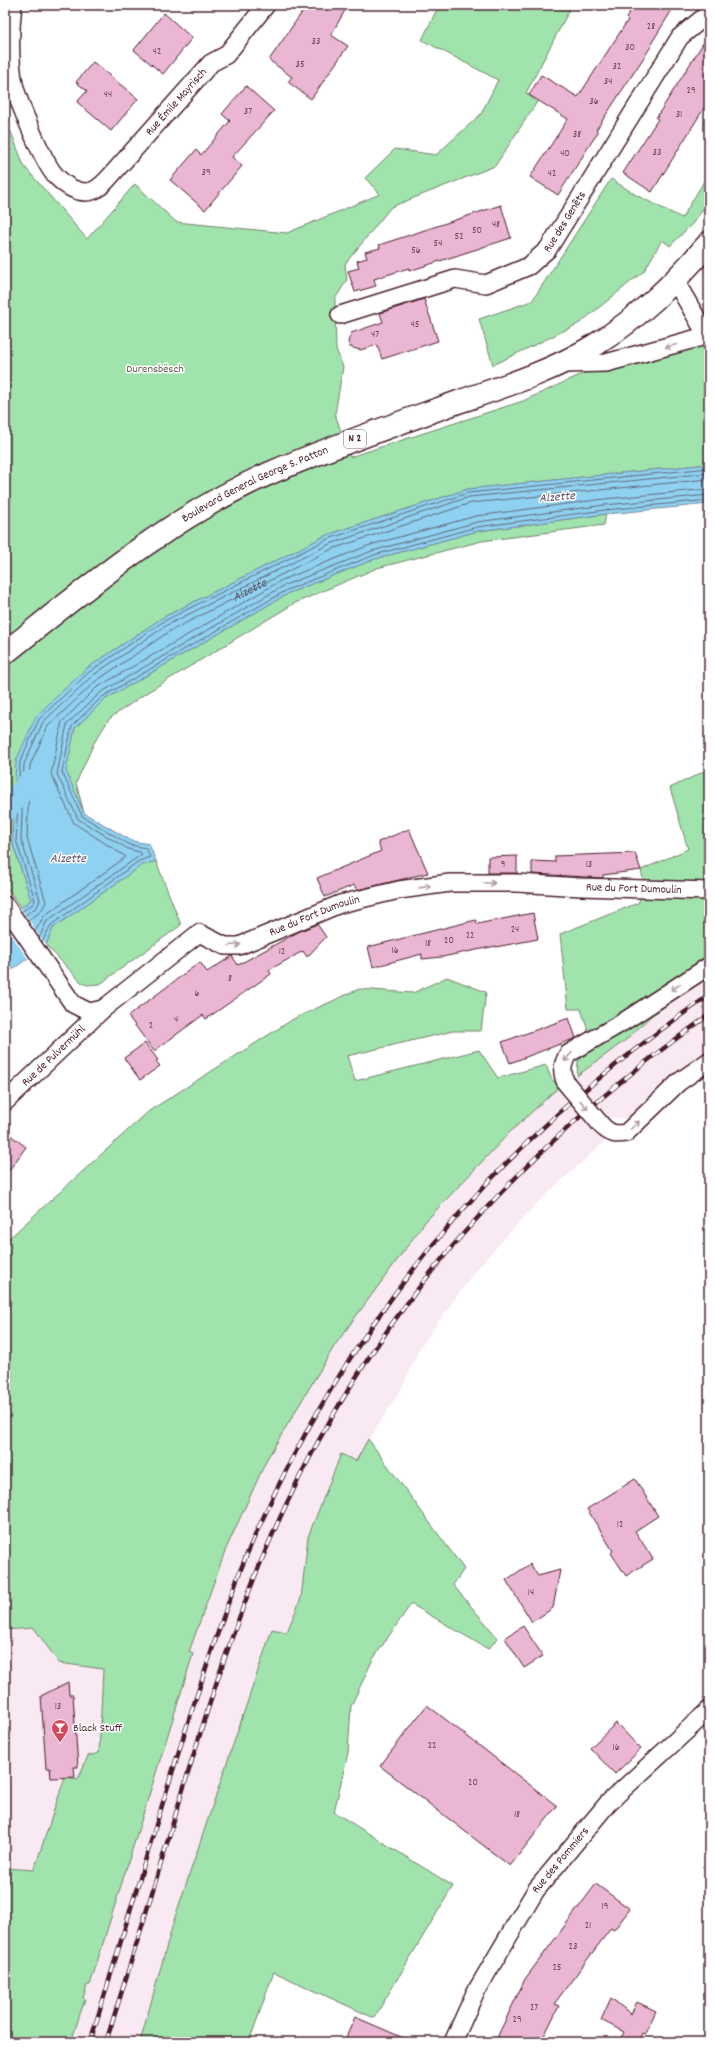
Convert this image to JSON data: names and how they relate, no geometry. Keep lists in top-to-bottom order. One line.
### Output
{"streets":{"main road":["N 2","Boulevard General George S. Patton"],"street":["Rue Émile Mayrisch","Rue des Genêts","Rue du Fort Dumoulin","Rue de Pulvermühl","Rue des Pommiers"]},"crossings":[["Rue du Fort Dumoulin","Rue de Pulvermühl"]],"one_way":["Rue du Fort Dumoulin"],"water":["Alzette"],"parks":["Durensbësch"],"places":{"bar":["Black Stuff"]},"house_numbers":["28","33","30","42","35","32","34","29","44","36","37","31","38","33","40","39","42","48","50","52","54","56","45","47","9","13","24","22","20","18","16","12","8","6","4","2","12","14","13","22","16","20","18","19","21","23","25","27","29"]}
